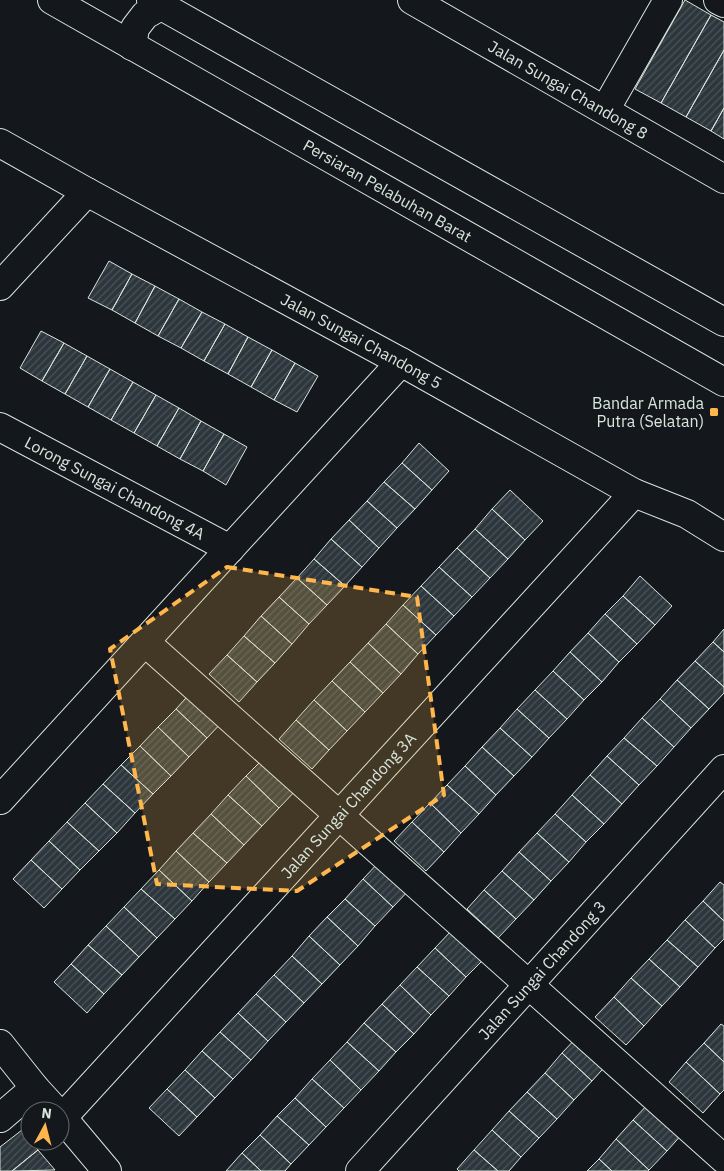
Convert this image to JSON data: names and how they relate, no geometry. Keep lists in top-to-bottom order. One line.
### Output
{"streets":{"street":["Jalan Sungai Chandong 8","Persiaran Pelabuhan Barat","Jalan Sungai Chandong 5","Lorong Sungai Chandong 4A","Jalan Sungai Chandong 3A","Jalan Sungai Chandong 3"]},"crossings":[["Jalan Sungai Chandong 5","Jalan Sungai Chandong 3A"]],"places":{"transit":["Bandar Armada Putra (Selatan)"]},"north":"top"}
